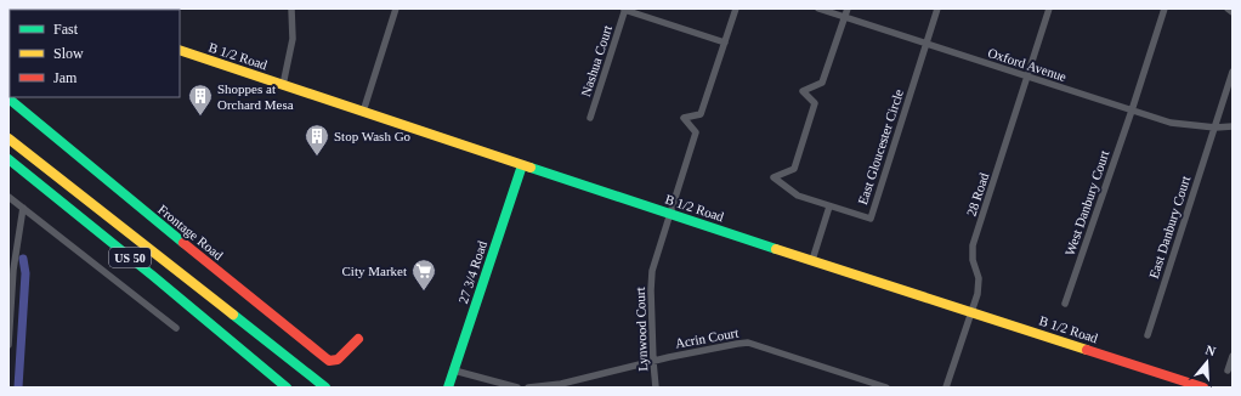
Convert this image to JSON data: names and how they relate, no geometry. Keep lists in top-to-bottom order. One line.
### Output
{"streets":{"main road":["B 1/2 Road","Frontage Road","US 50","27 3/4 Road"],"street":["Nashua Court","Oxford Avenue","East Gloucester Circle","28 Road","West Danbury Court","East Danbury Court","Lynwood Court","Acrin Court"]},"crossings":[["B 1/2 Road","28 Road"],["B 1/2 Road","27 3/4 Road"],["B 1/2 Road","Lynwood Court"],["Oxford Avenue","East Gloucester Circle"],["Oxford Avenue","28 Road"],["Oxford Avenue","West Danbury Court"],["Oxford Avenue","East Danbury Court"],["Lynwood Court","Acrin Court"]],"places":{"building":["Shoppes at Orchard Mesa","Stop Wash Go"],"supermarket":["City Market"]},"legend":["Fast","Slow","Jam"],"north":"top"}
